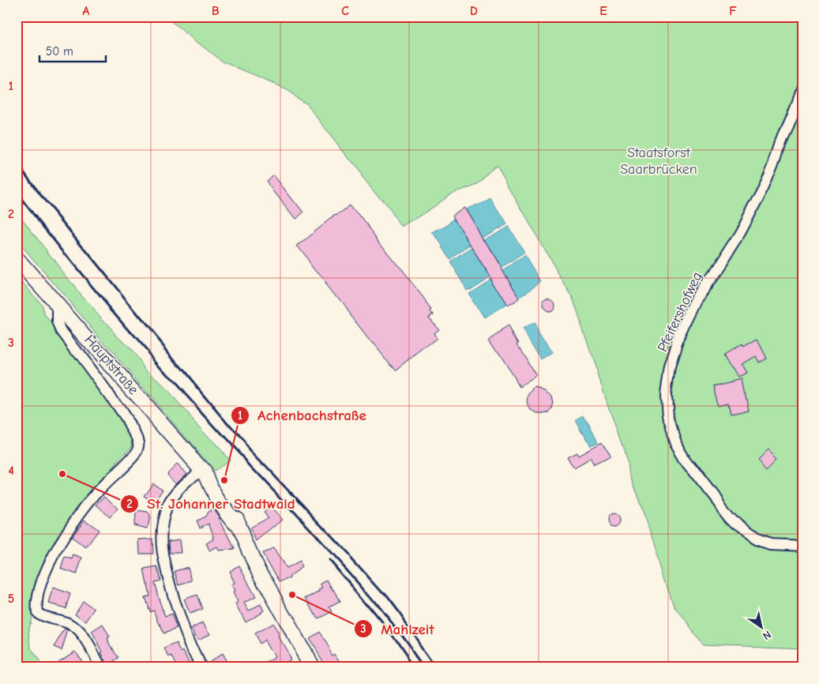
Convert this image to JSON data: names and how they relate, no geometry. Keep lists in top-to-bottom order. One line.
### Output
{"streets":{"main road":["Hauptstraße"],"street":["Pfeifershofweg"]},"parks":["Staatsforst Saarbrücken"],"places":["St. Johanner Stadtwald","Achenbachstraße","Mahlzeit"],"scale_bar":"50 m","north":"bottom right","grid":{"columns":["A","B","C","D","E","F"],"rows":["1","2","3","4","5"]}}
